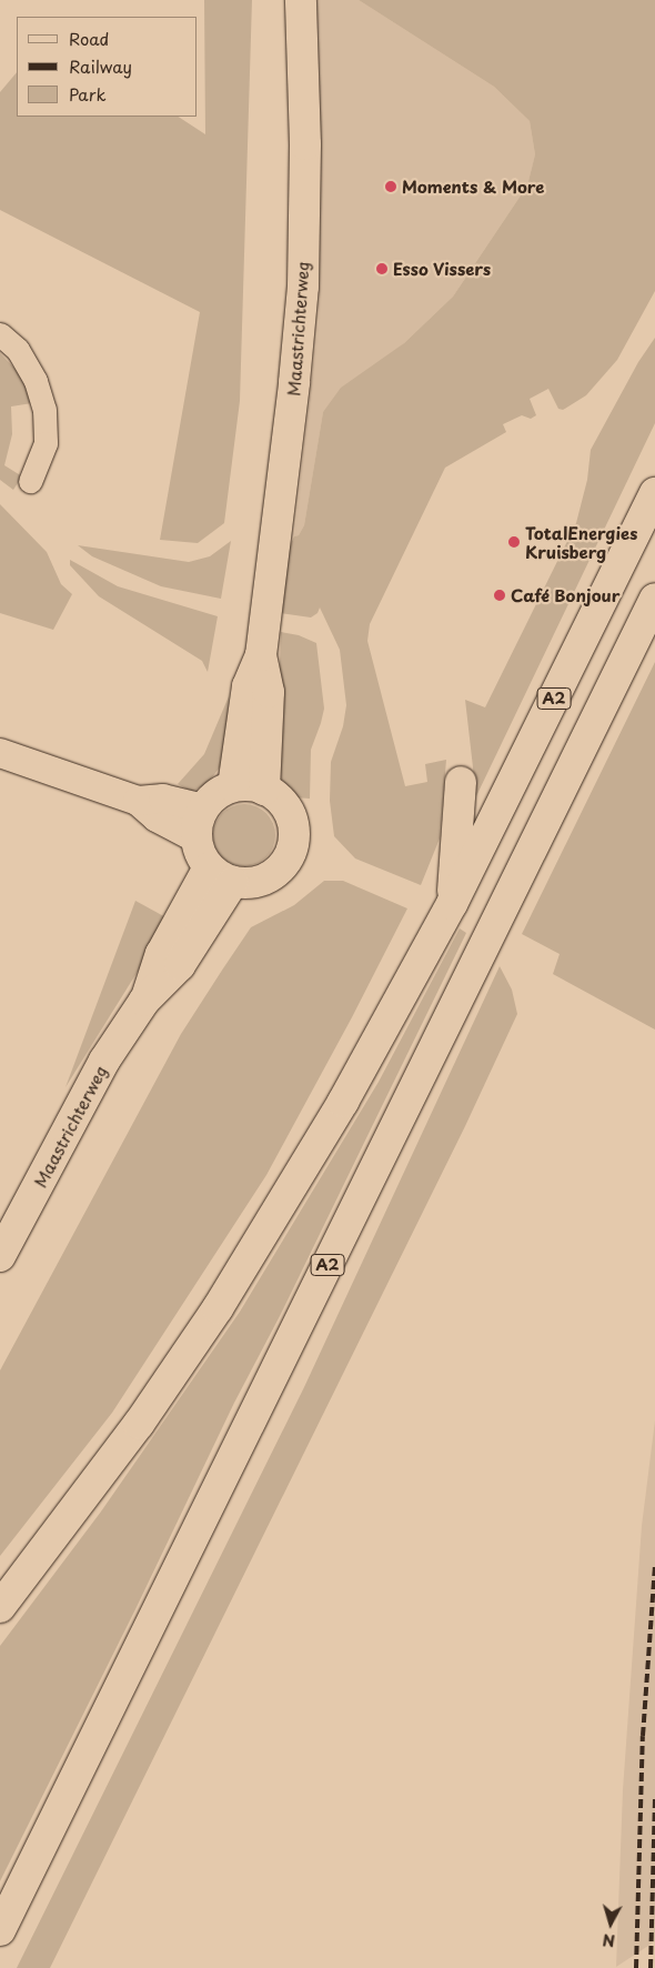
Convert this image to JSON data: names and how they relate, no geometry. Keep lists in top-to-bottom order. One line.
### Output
{"streets":{"main road":["Maastrichterweg","A2"]},"places":["Moments & More","Esso Vissers","TotalEnergies Kruisberg","Café Bonjour"],"legend":["Road","Railway","Park"],"north":"bottom"}
